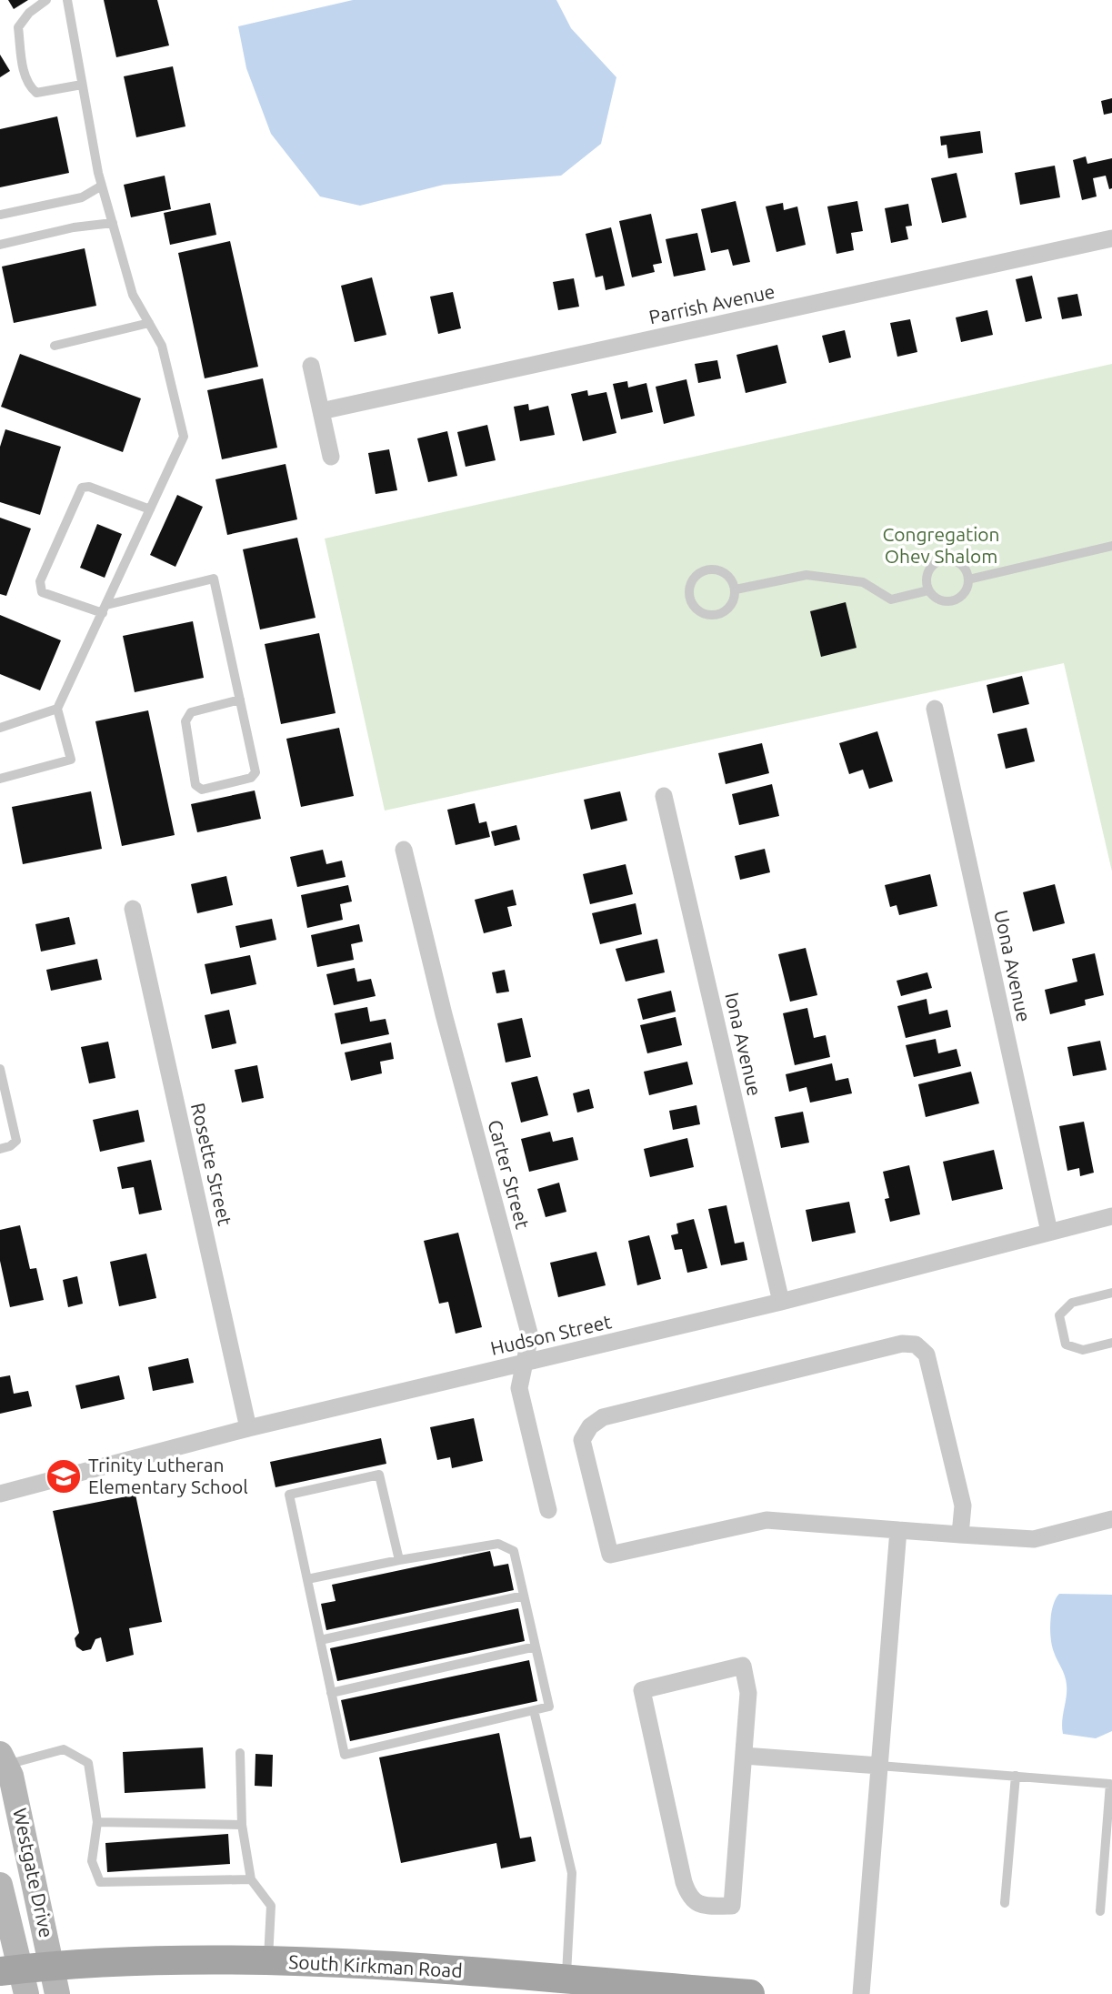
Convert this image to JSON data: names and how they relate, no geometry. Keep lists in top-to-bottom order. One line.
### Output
{"streets":{"main road":["South Kirkman Road"],"street":["Parrish Avenue","Uona Avenue","Iona Avenue","Rosette Street","Carter Street","Hudson Street","Westgate Drive"]},"crossings":[["Uona Avenue","Hudson Street"],["Iona Avenue","Hudson Street"],["Rosette Street","Hudson Street"],["Carter Street","Hudson Street"],["Westgate Drive","South Kirkman Road"]],"parks":["Congregation Ohev Shalom"],"places":{"school or university":["Trinity Lutheran Elementary School"]}}
